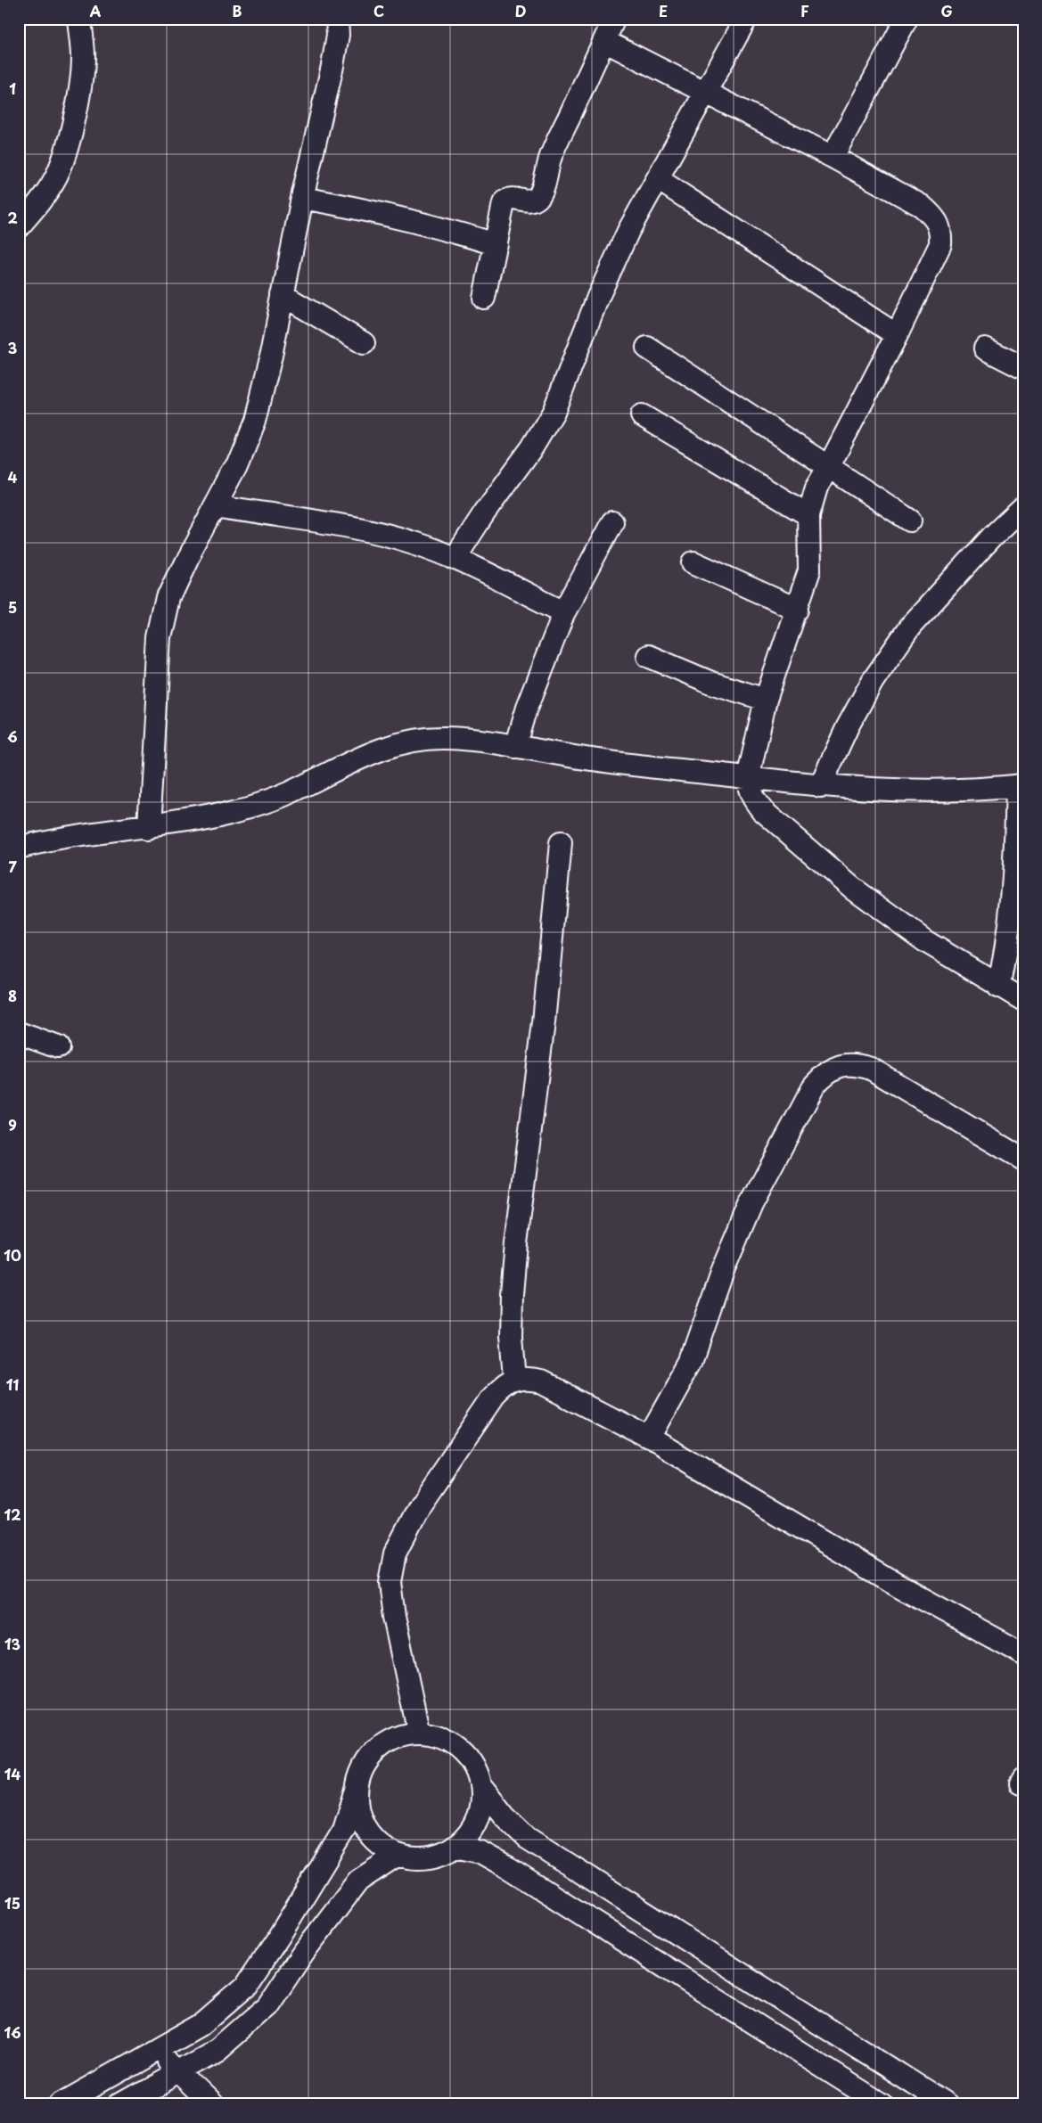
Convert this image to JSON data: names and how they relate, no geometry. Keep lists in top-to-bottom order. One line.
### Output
{"grid":{"columns":["A","B","C","D","E","F","G"],"rows":["1","2","3","4","5","6","7","8","9","10","11","12","13","14","15","16"]}}
